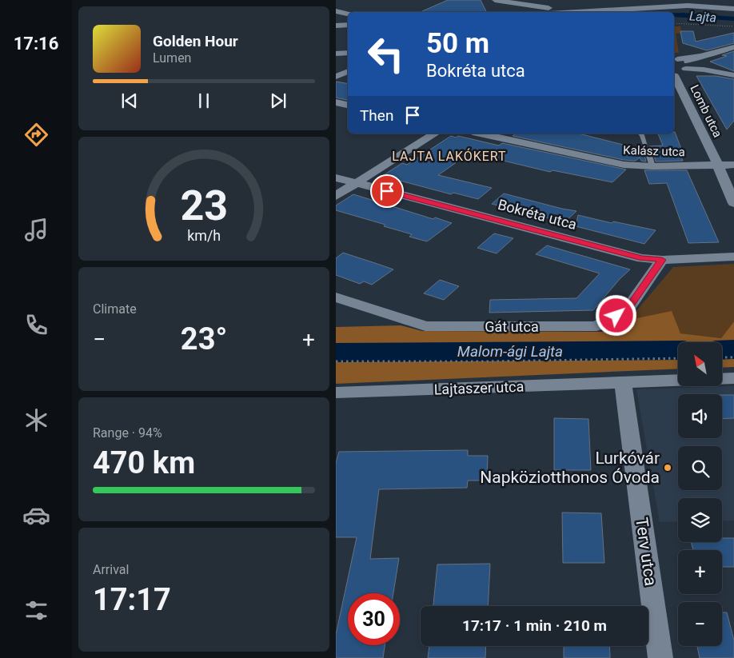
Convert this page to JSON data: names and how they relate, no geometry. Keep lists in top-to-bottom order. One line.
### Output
{"streets":{"street":["Lomb utca","Kalász utca","Bokréta utca","Gát utca","Lajtaszer utca","Terv utca"]},"crossings":[["Lomb utca","Kalász utca"],["Bokréta utca","Gát utca"],["Lajtaszer utca","Terv utca"]],"districts":["LAJTA LAKÓKERT"],"water":["Lajta","Malom-ági Lajta"],"places":["Lurkóvár Napköziotthonos Óvoda"],"north":"top left","page":{"tabs":"17:16","turn":["50 m","Bokréta utca"],"song":["Golden Hour","Lumen"],"then":"Then","tile":["Climate",["Range · 94%","470 km"],["Arrival","17:17"]],"heat":["−","23°","+"],"map_buttons":["+","−"],"limit":"30","trip":"17:17 · 1 min · 210 m","gauge":["23","km/h"]}}
